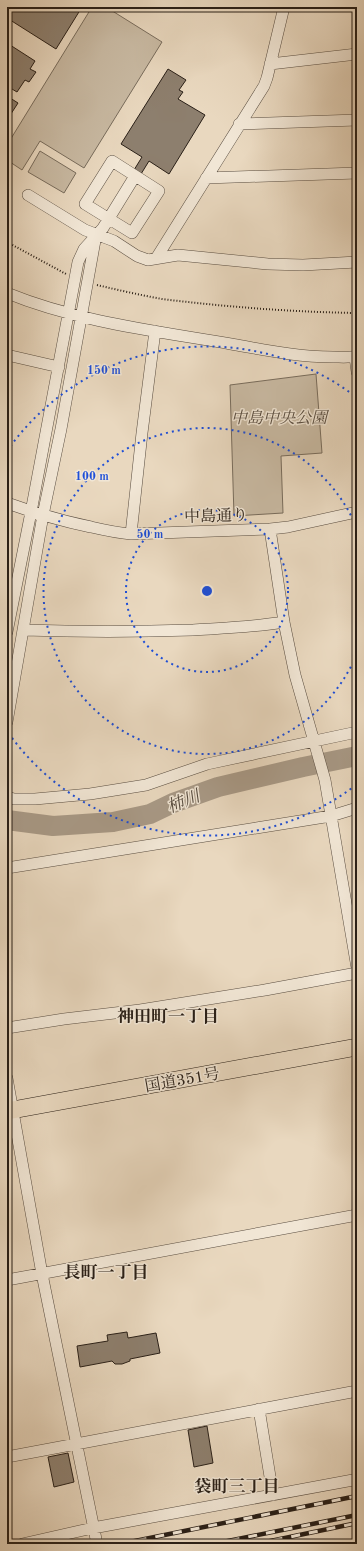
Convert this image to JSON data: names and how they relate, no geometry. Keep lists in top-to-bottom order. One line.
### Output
{"streets":{"highway":["国道351号"],"street":["中島通り"]},"districts":["神田町一丁目","長町一丁目","袋町三丁目"],"water":["柿川"],"parks":["中島中央公園"],"rings":["150 m","100 m","50 m"]}
